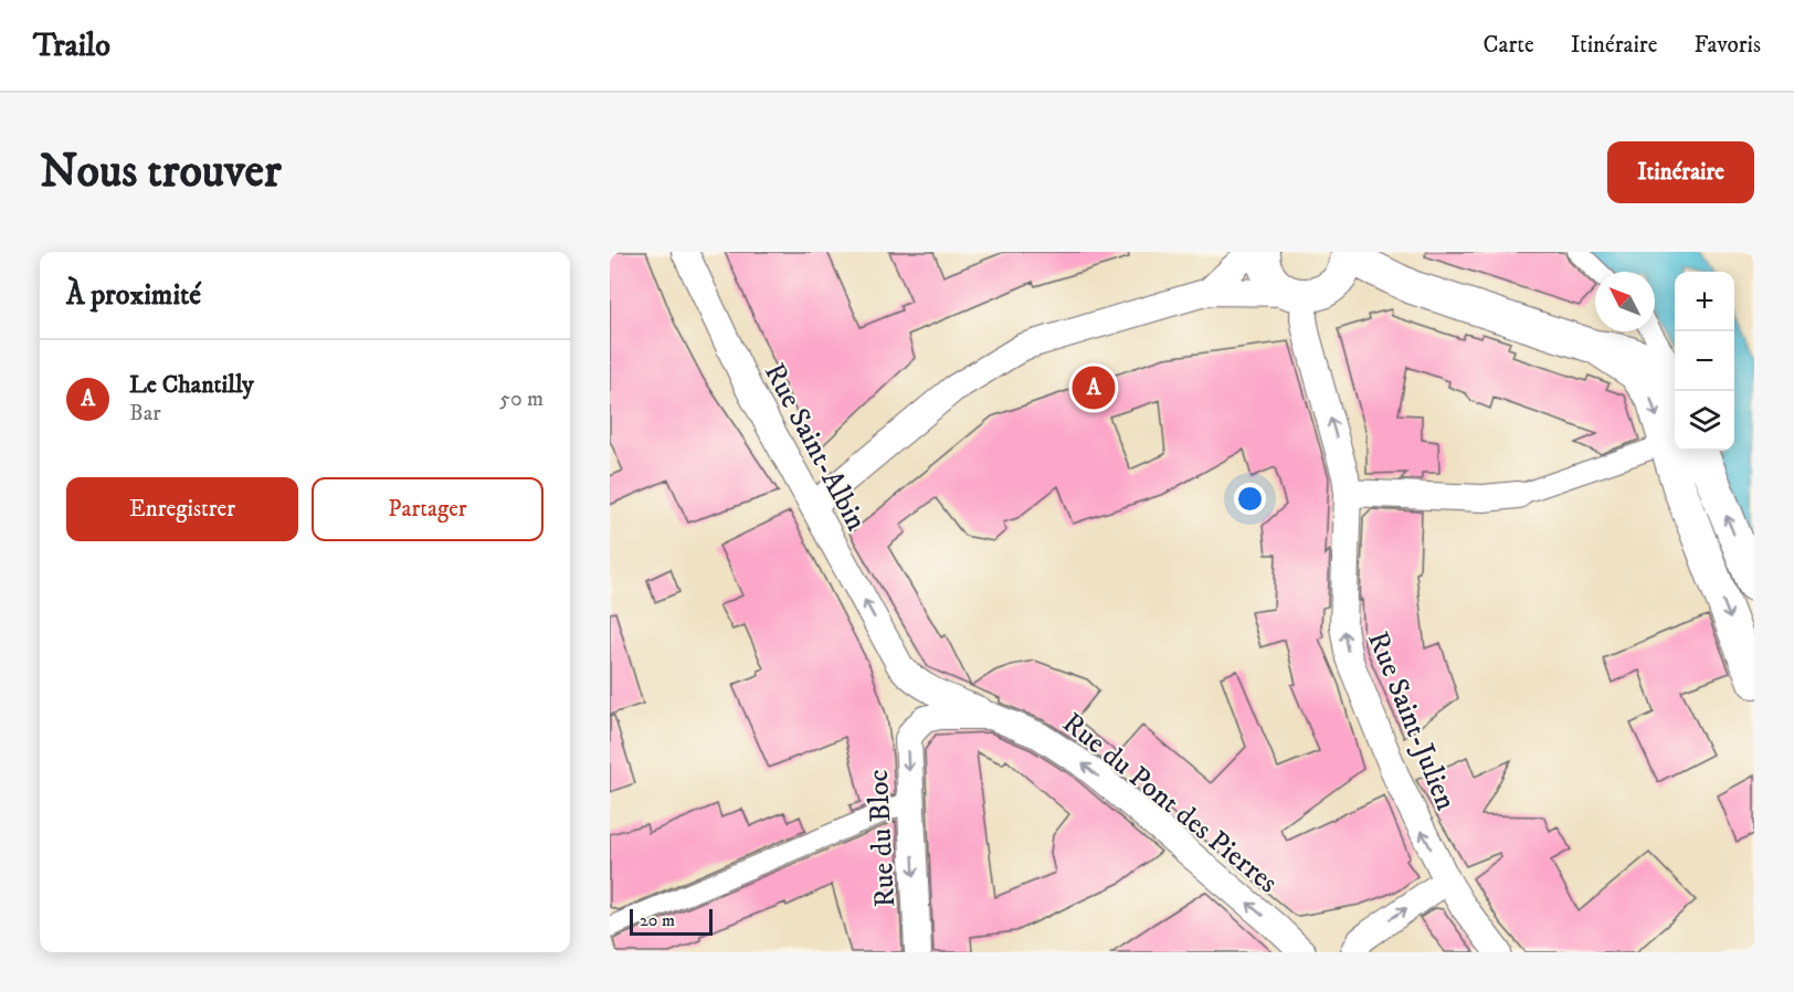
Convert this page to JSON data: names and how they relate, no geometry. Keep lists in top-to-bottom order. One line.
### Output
{"streets":{"street":["Rue Saint-Albin","Rue Saint-Julien","Rue du Pont des Pierres","Rue du Bloc"]},"crossings":[["Rue Saint-Albin","Rue du Pont des Pierres"],["Rue du Pont des Pierres","Rue du Bloc"]],"one_way":["Rue Saint-Albin","Rue Saint-Julien","Rue du Pont des Pierres","Rue du Bloc"],"scale_bar":"20 m","north":"top left","page":{"header":"Trailo","nav":["Carte","Itinéraire","Favoris"],"buttons":["Itinéraire",["Enregistrer","Partager"]],"title":"Nous trouver","heading":"À proximité","map_buttons":["+","−"],"list":[{"mark":"A","name":"Le Chantilly","note":"Bar","value":"50 m"}],"pins":"A","scale":"20 m"}}
